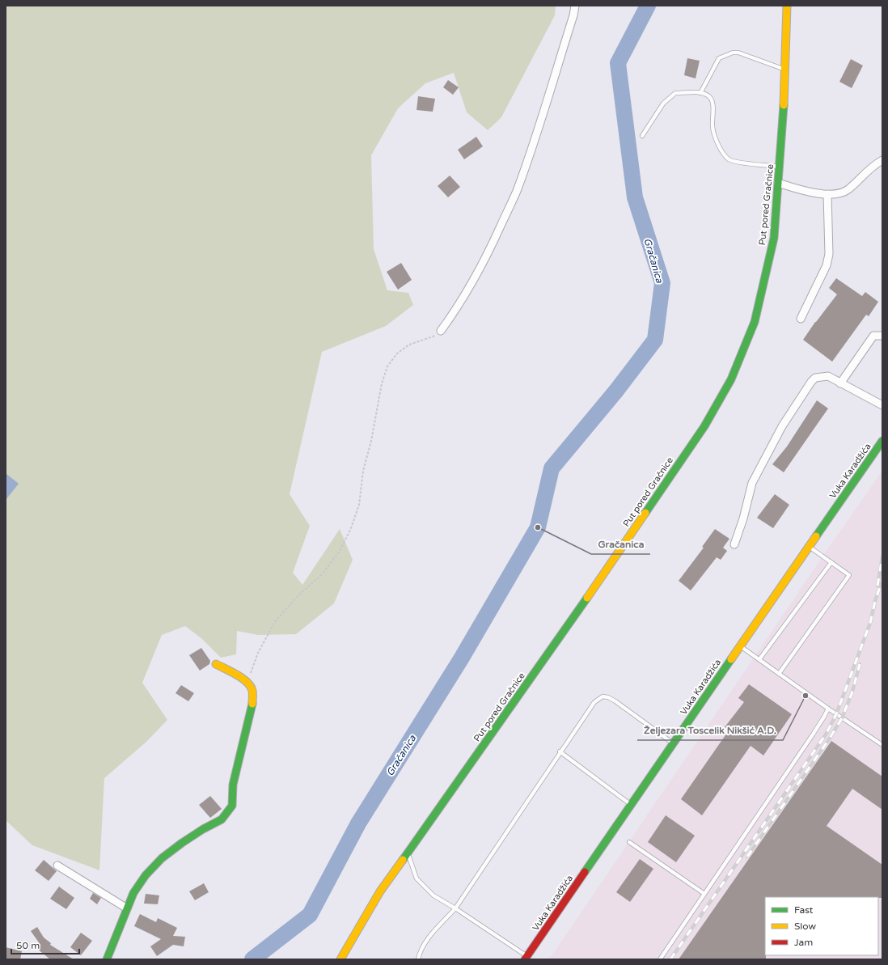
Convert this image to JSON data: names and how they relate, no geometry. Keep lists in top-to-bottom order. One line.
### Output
{"streets":{"street":["Put pored Gračnice","Vuka Karadžića"]},"water":["Gračanica"],"places":["Gračanica","Željezara Toscelik Nikšić A.D."],"legend":["Fast","Slow","Jam"],"scale_bar":"50 m"}
